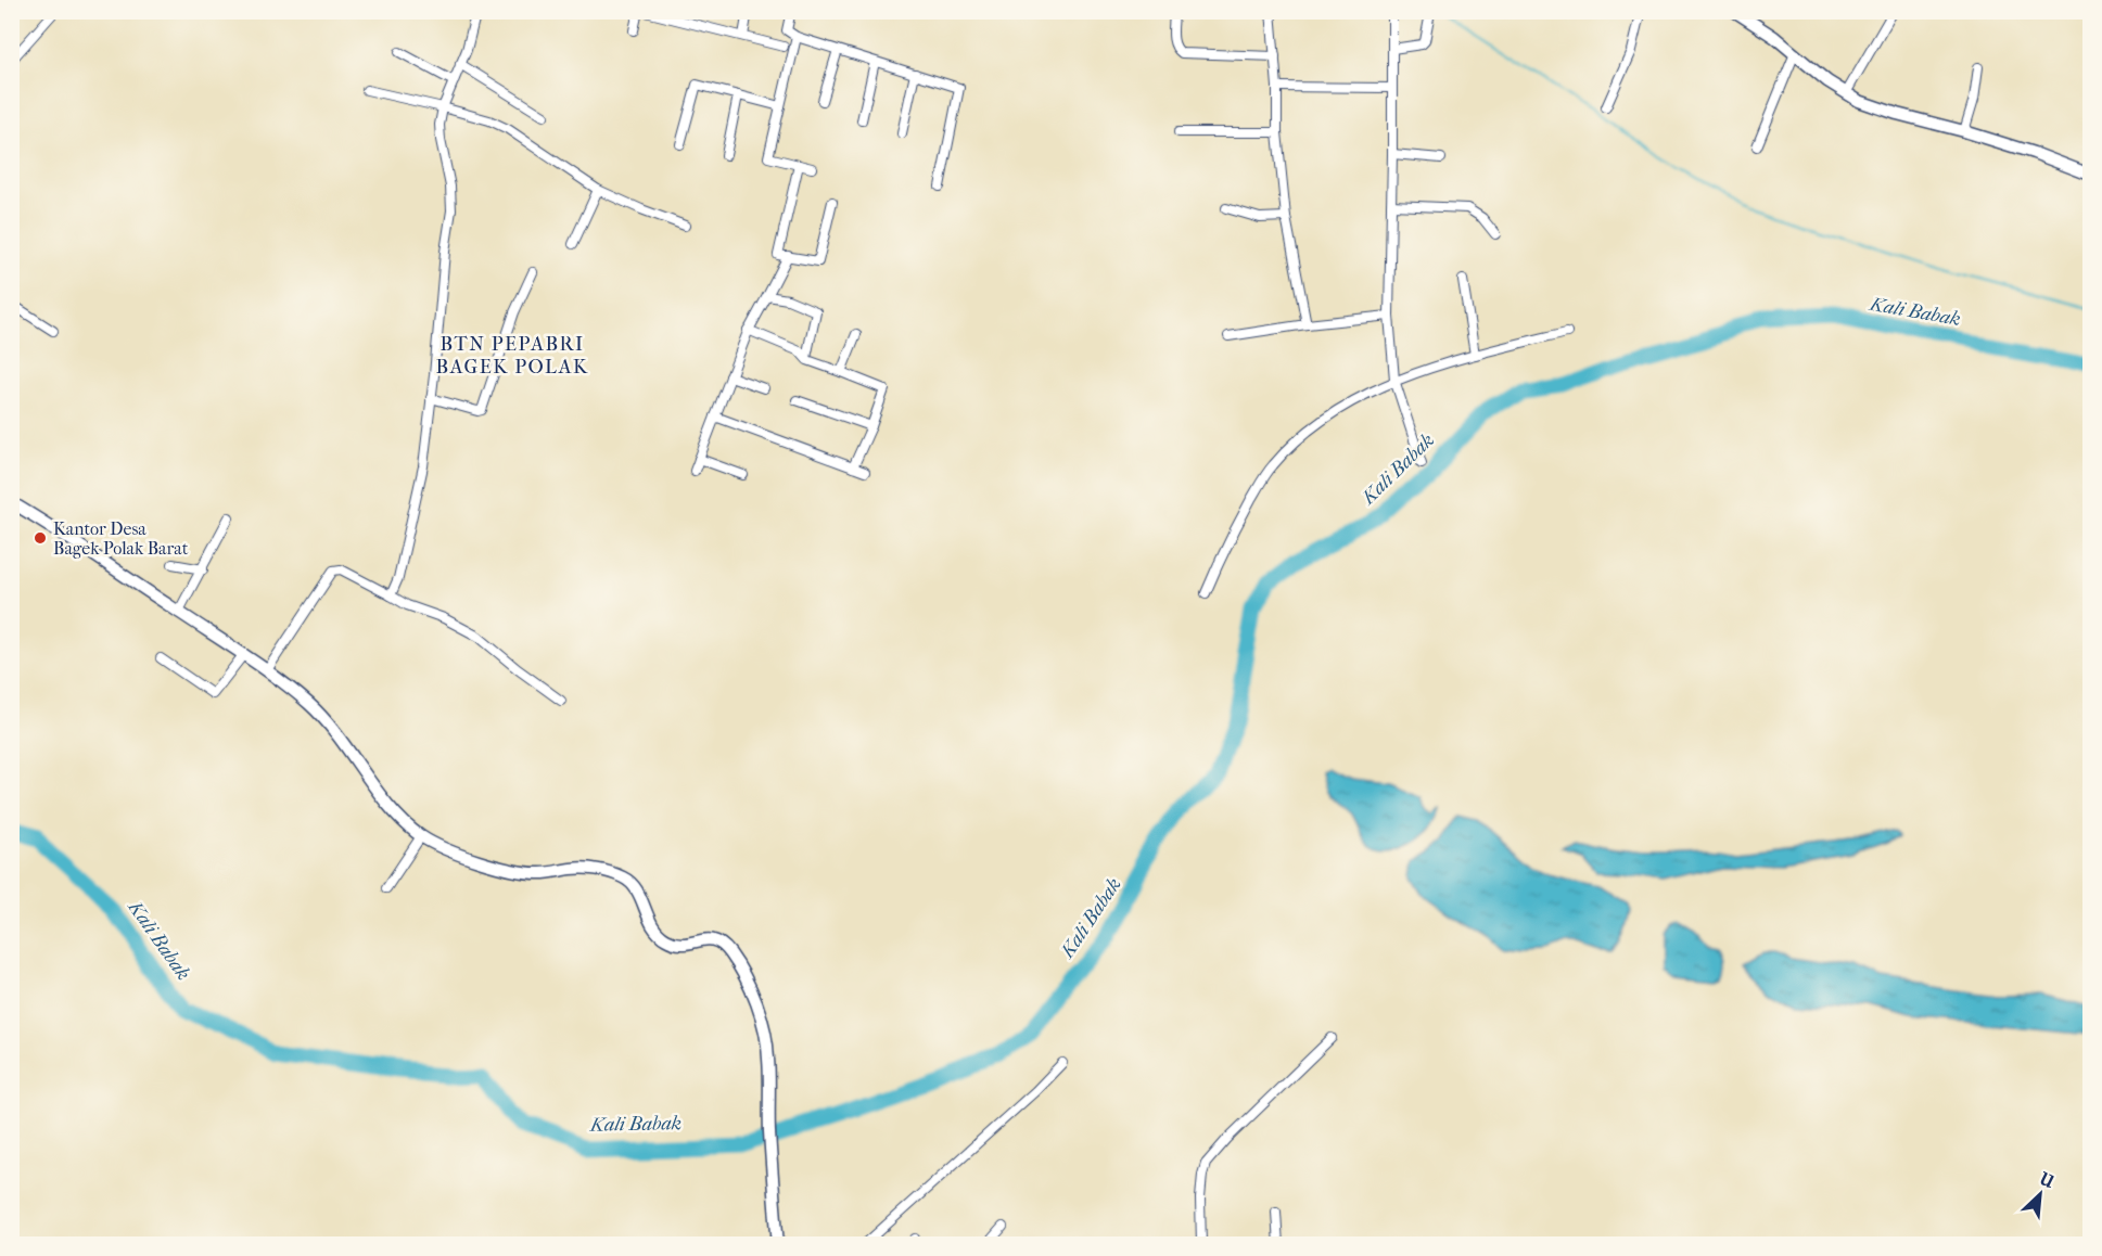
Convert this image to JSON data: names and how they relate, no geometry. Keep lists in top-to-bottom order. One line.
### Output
{"districts":["BTN PEPABRI BAGEK POLAK"],"water":["Kali Babak"],"places":["Kantor Desa Bagek Polak Barat"],"north":"top right"}
